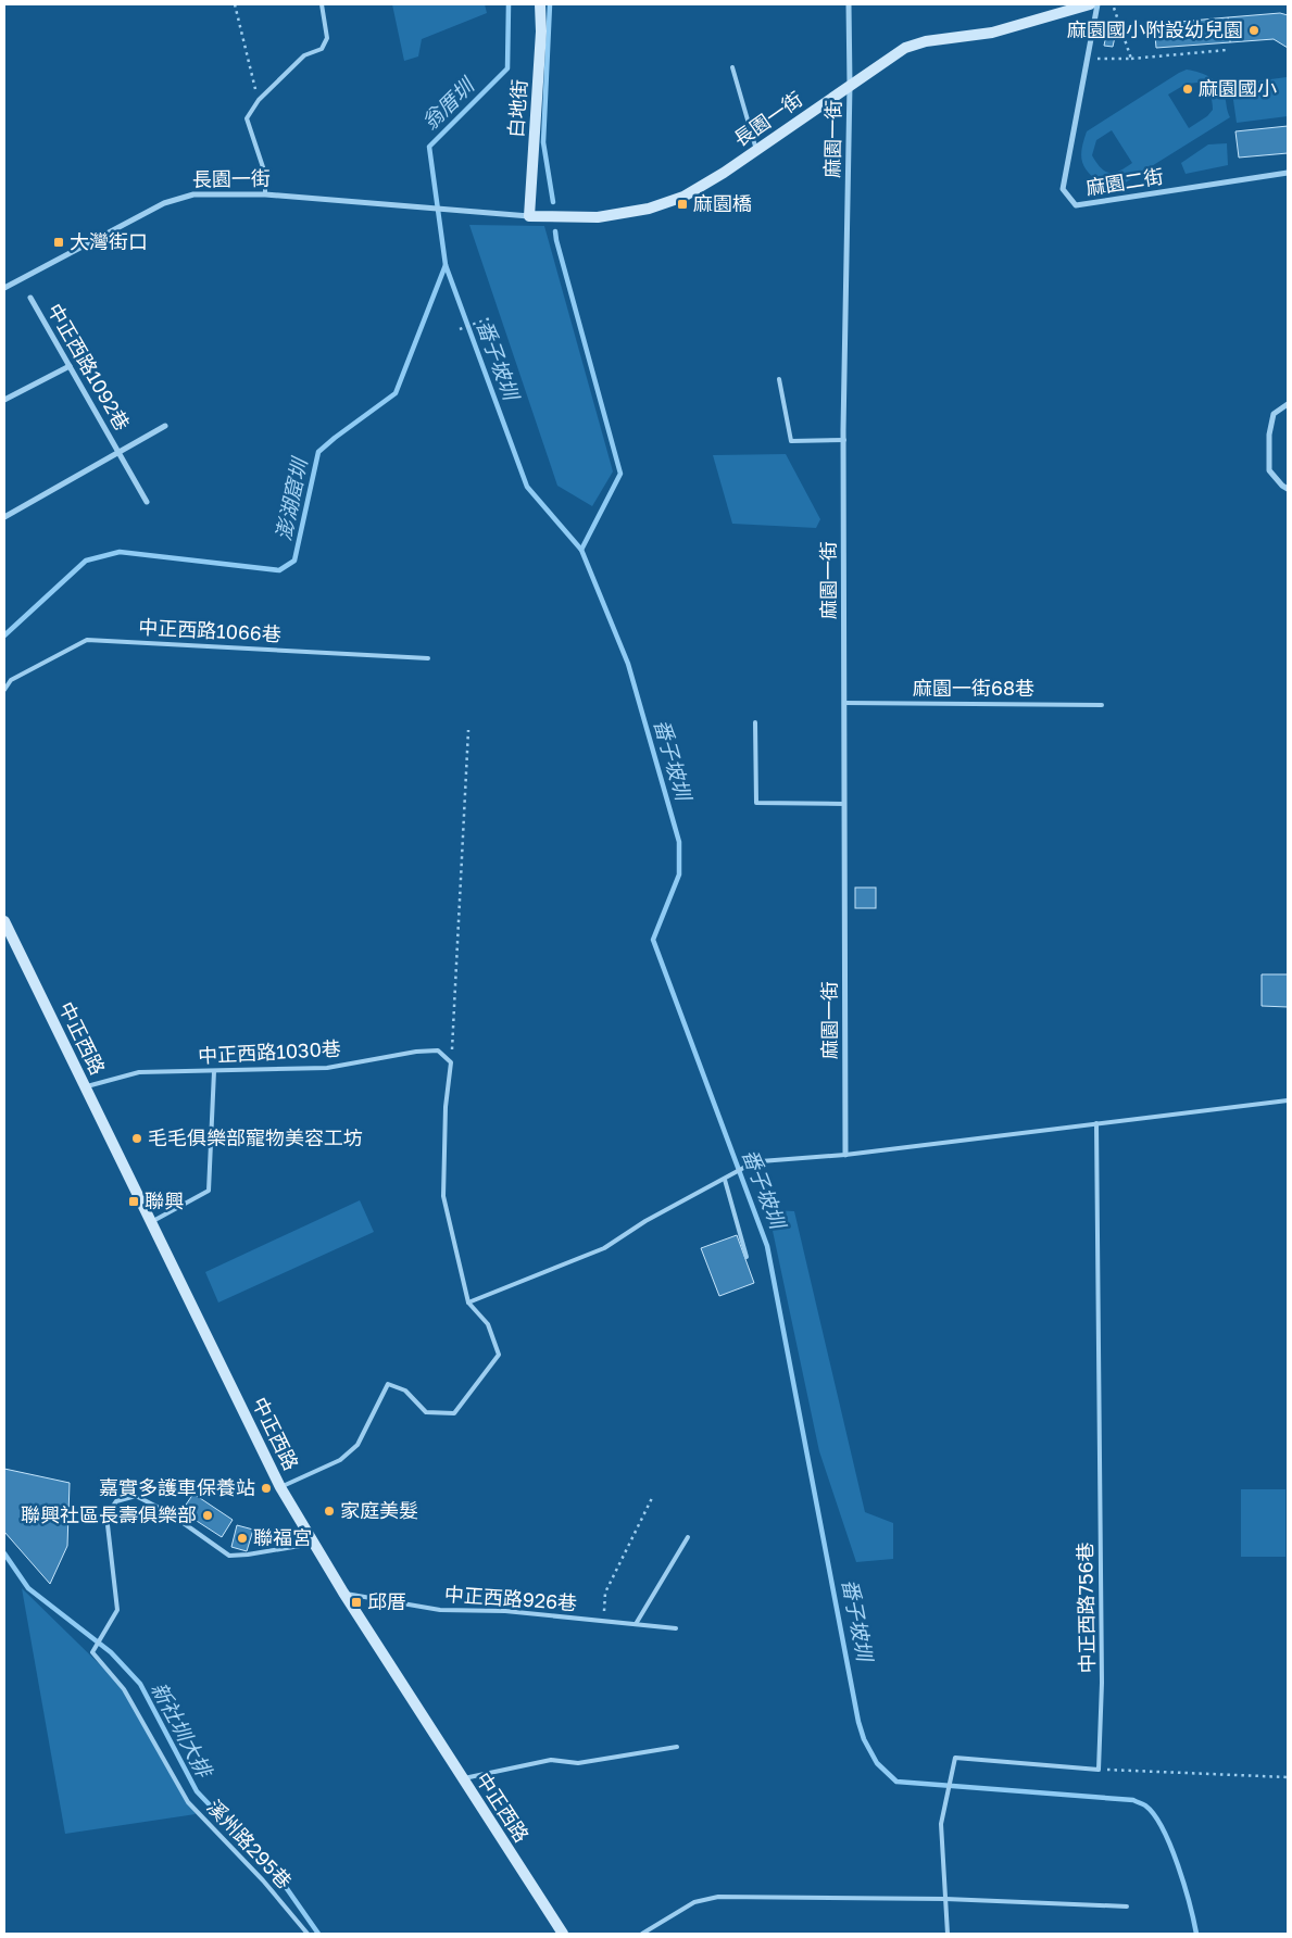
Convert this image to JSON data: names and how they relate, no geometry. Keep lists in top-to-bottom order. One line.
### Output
{"streets":{"main road":["白地街","長園一街","中正西路"],"street":["麻園一街","麻園二街","中正西路1092巷"],"lane":["中正西路1066巷","麻園一街68巷","中正西路1030巷","中正西路926巷","中正西路756巷","溪州路295巷"]},"crossings":[["白地街","長園一街"],["長園一街","麻園一街"],["麻園一街","麻園一街68巷"],["中正西路","中正西路1030巷"],["中正西路","中正西路926巷"],["中正西路","溪州路295巷"]],"water":["翁厝圳","番子坡圳","澎湖窟圳","新社圳大排"],"places":{"other":["麻園國小附設幼兒園","麻園國小","毛毛俱樂部寵物美容工坊","嘉實多護車保養站","家庭美髮","聯興社區長壽俱樂部","聯福宮"],"transit":["麻園橋","大灣街口","聯興","邱厝"]}}
